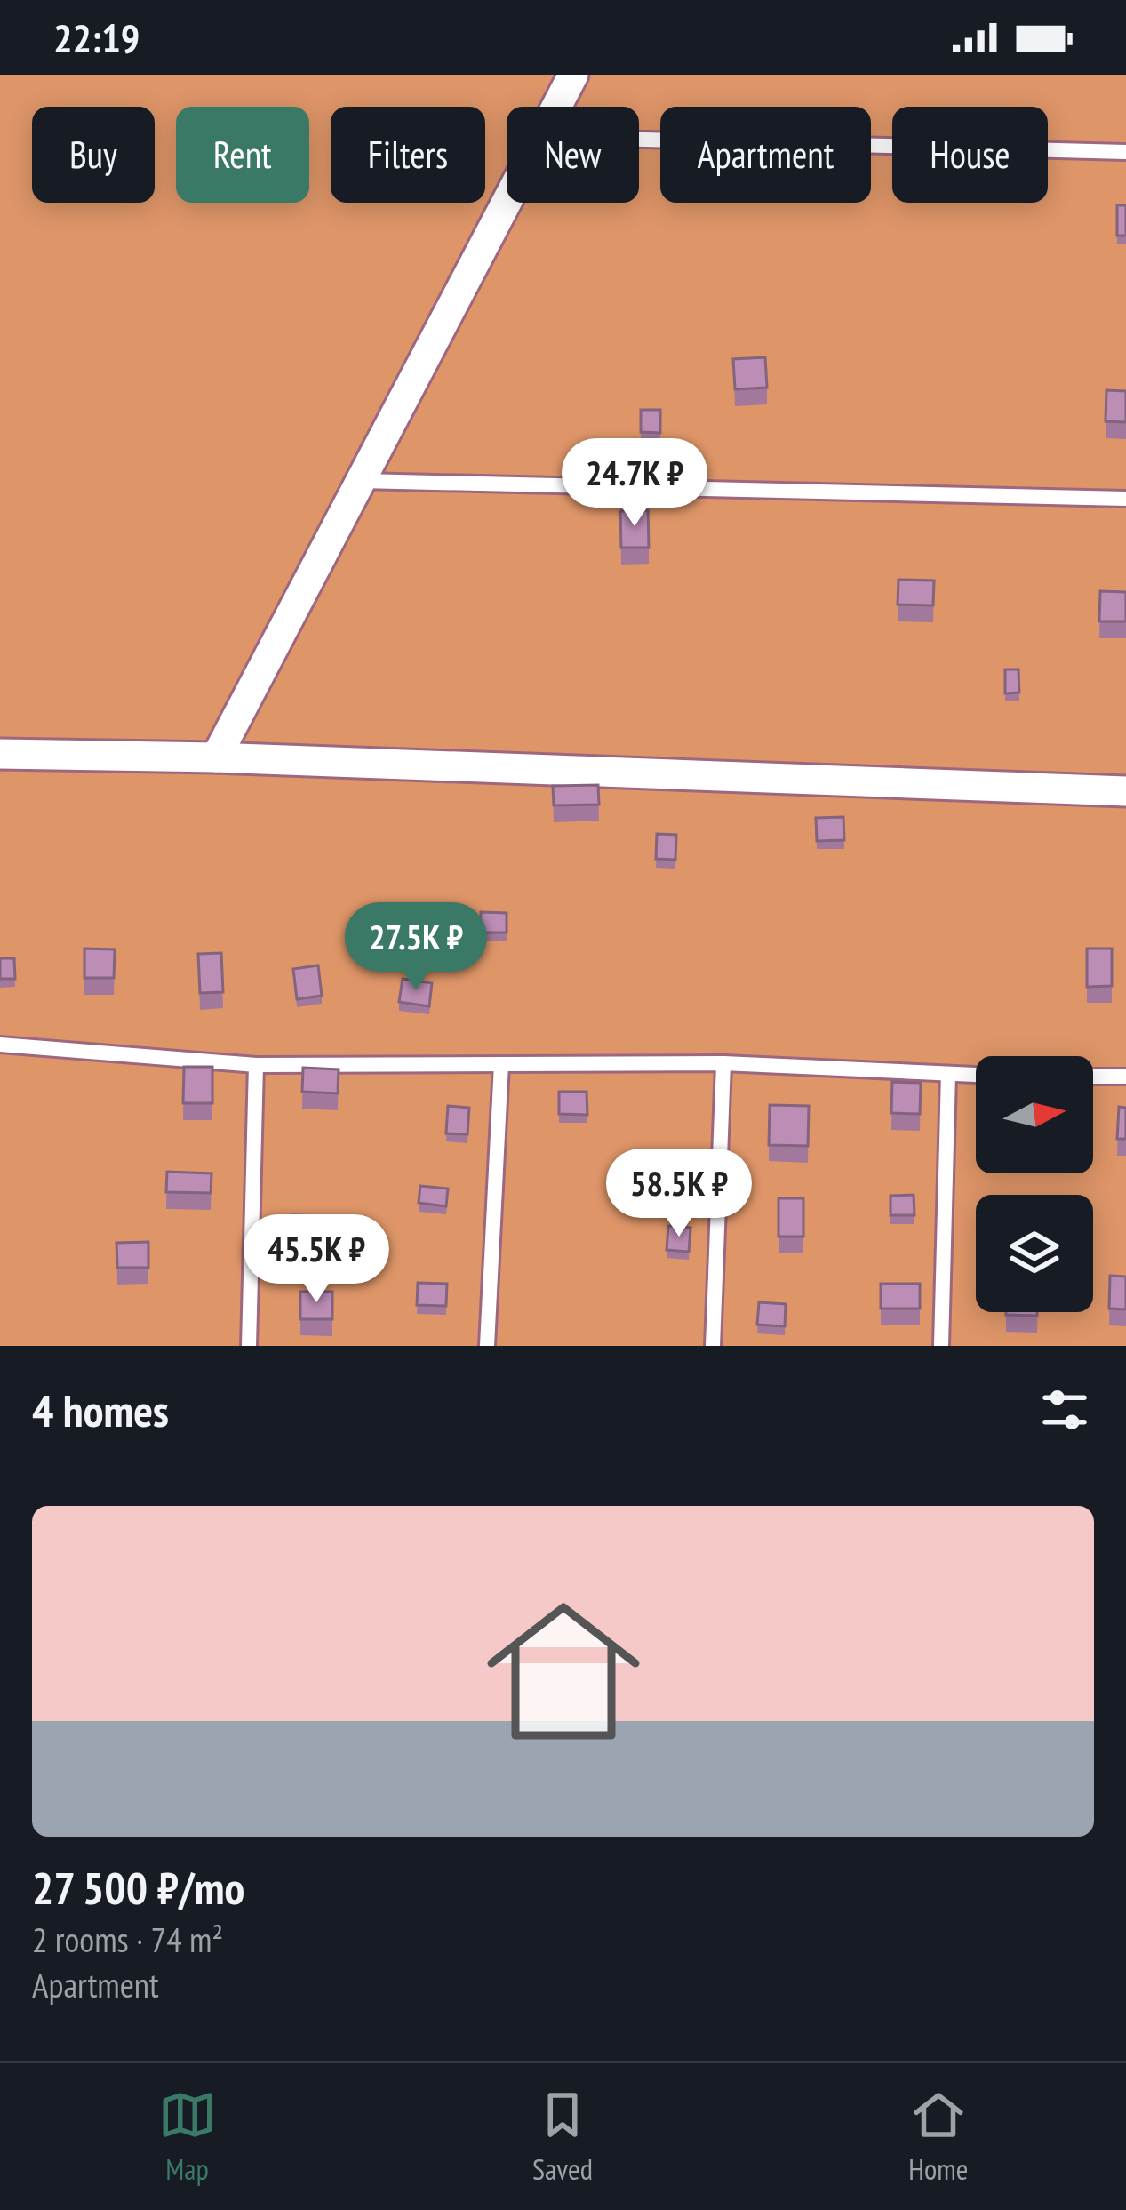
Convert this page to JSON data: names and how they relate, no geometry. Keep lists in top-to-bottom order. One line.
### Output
{"north":"right","page":{"status":"22:19","chip":["Buy","Rent","Filters","New","Apartment","House"],"price":["24.7K ₽","27.5K ₽","58.5K ₽","45.5K ₽"],"heading":"4 homes","list":[{"name":"27 500 ₽/mo","note":"2 rooms · 74 m² · Apartment"}],"tabs":["Map","Saved","Home"]}}
